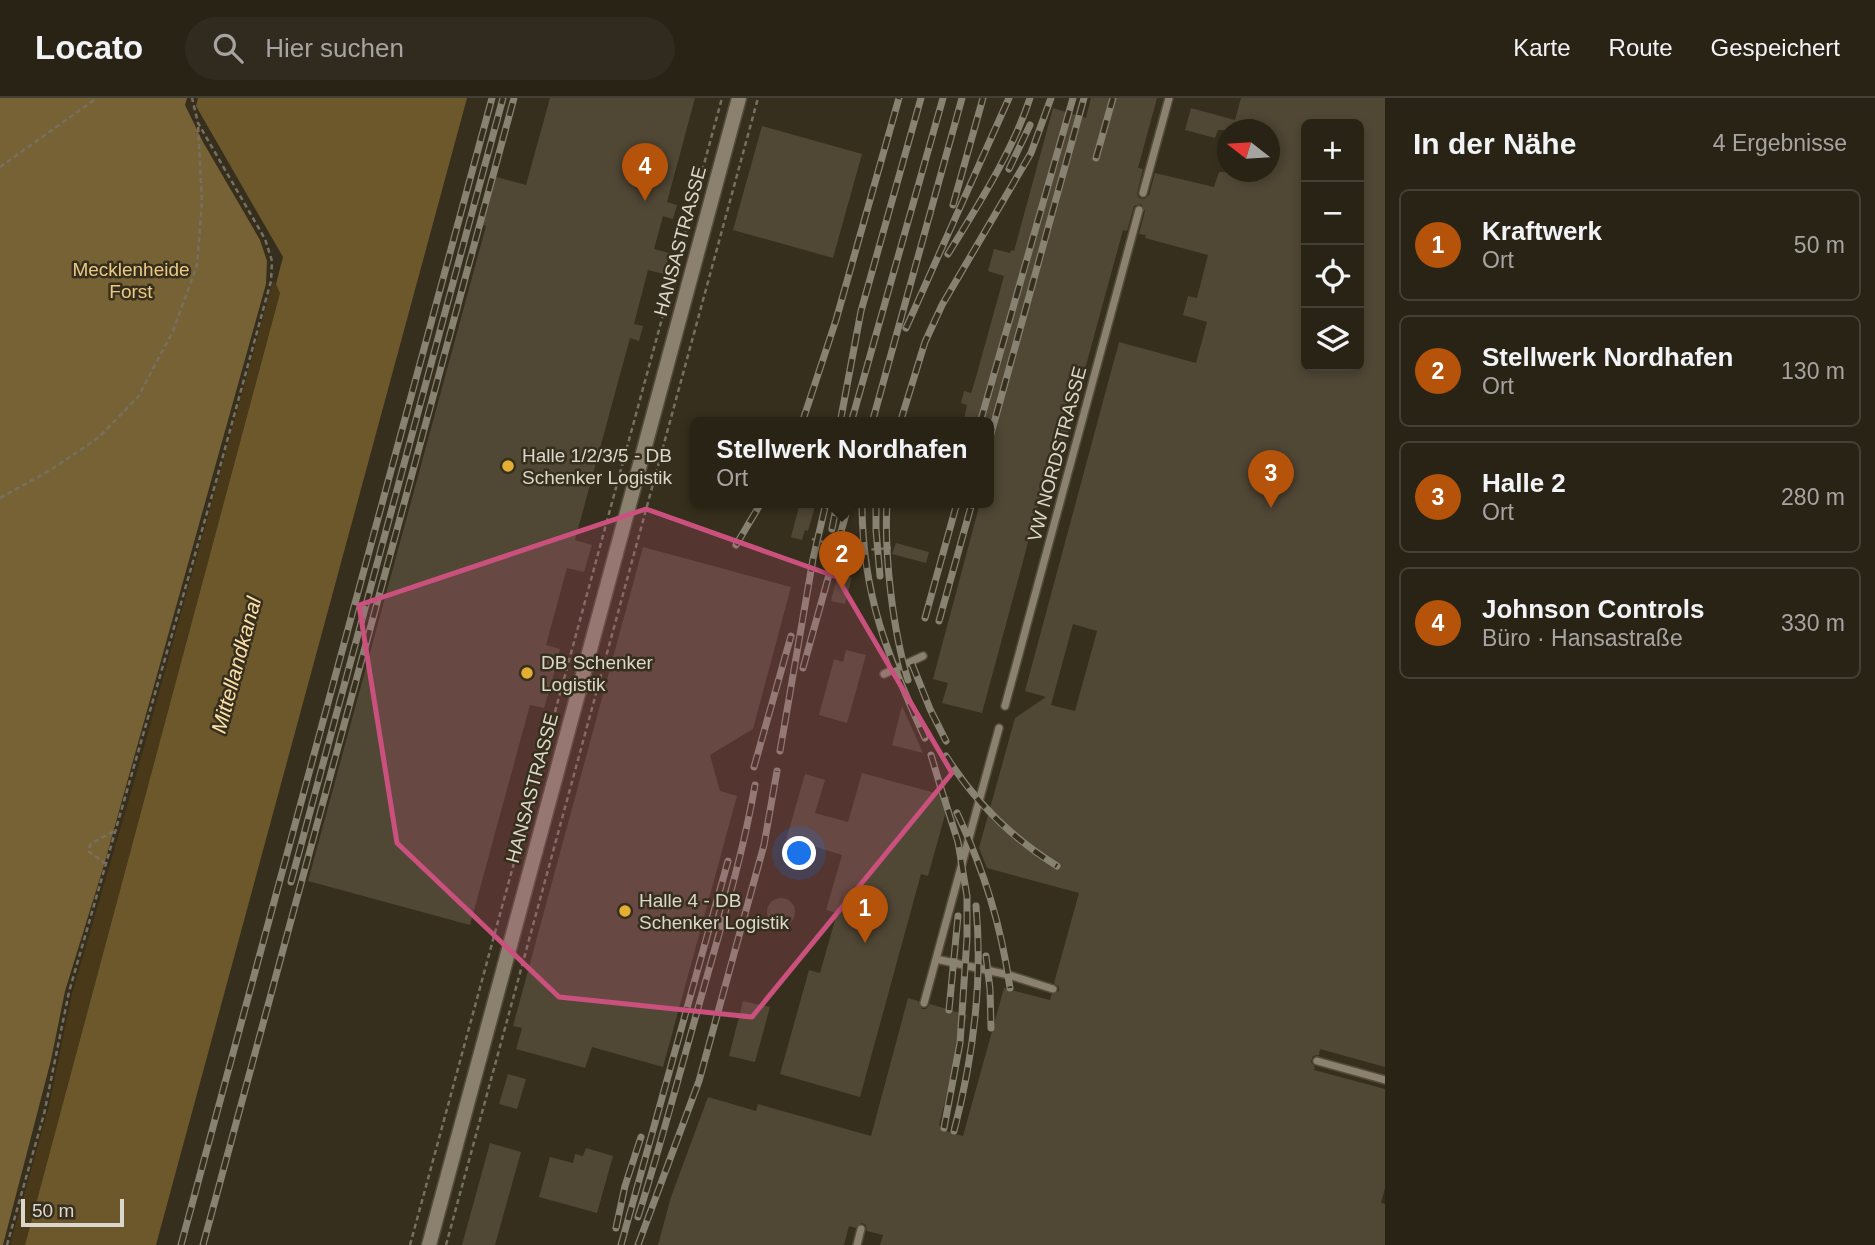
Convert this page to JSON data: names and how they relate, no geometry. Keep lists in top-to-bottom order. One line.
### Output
{"streets":{"street":["HANSASTRASSE"],"lane":["VW NORDSTRASSE"]},"water":["Mittellandkanal"],"parks":["Mecklenheide Forst"],"places":["Halle 1/2/3/5 - DB Schenker Logistik","DB Schenker Logistik","Halle 4 - DB Schenker Logistik"],"scale_bar":"50 m","north":"left","page":{"header":"Locato","search":"Hier suchen","nav":["Karte","Route","Gespeichert"],"heading":["In der Nähe","4 Ergebnisse"],"map_buttons":["+","−"],"pins":["4","3","2","1"],"list":[{"mark":"1","name":"Kraftwerk","note":"Ort","value":"50 m"},{"mark":"2","name":"Stellwerk Nordhafen","note":"Ort","value":"130 m"},{"mark":"3","name":"Halle 2","note":"Ort","value":"280 m"},{"mark":"4","name":"Johnson Controls","note":"Büro · Hansastraße","value":"330 m"}],"popup":["Stellwerk Nordhafen","Ort"],"scale":"50 m"}}
